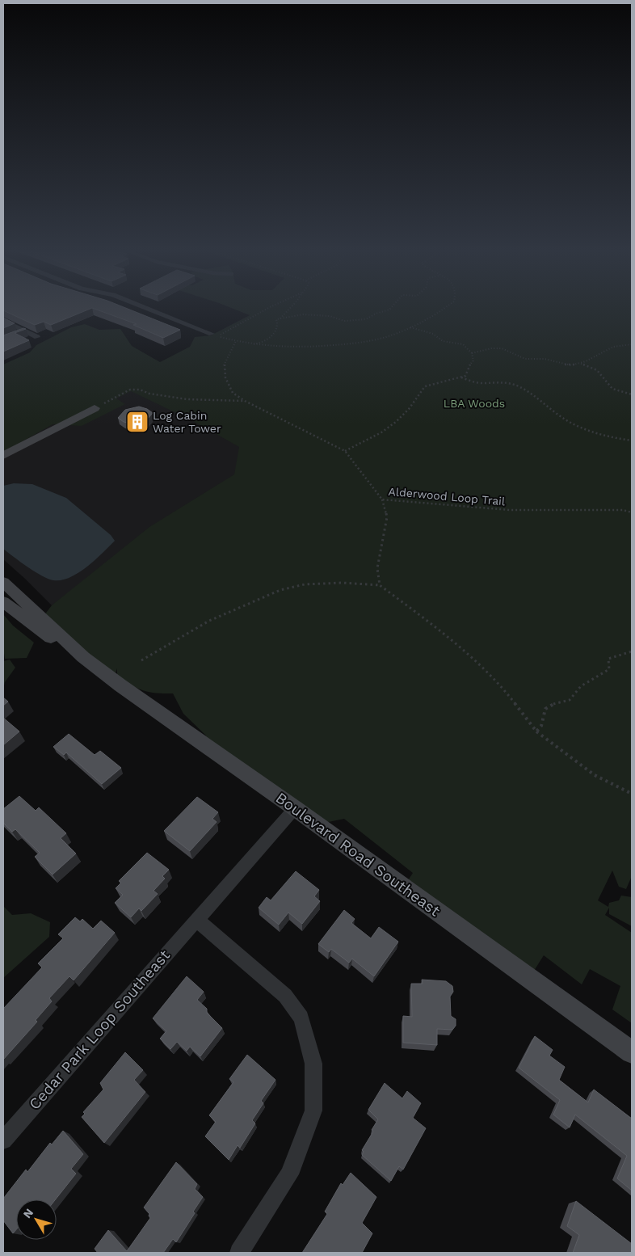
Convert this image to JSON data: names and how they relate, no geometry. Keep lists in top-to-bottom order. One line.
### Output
{"streets":{"street":["Boulevard Road Southeast","Cedar Park Loop Southeast"],"path":["Alderwood Loop Trail"]},"crossings":[["Boulevard Road Southeast","Cedar Park Loop Southeast"]],"parks":["LBA Woods"],"places":{"building":["Log Cabin Water Tower"]},"north":"top left"}
